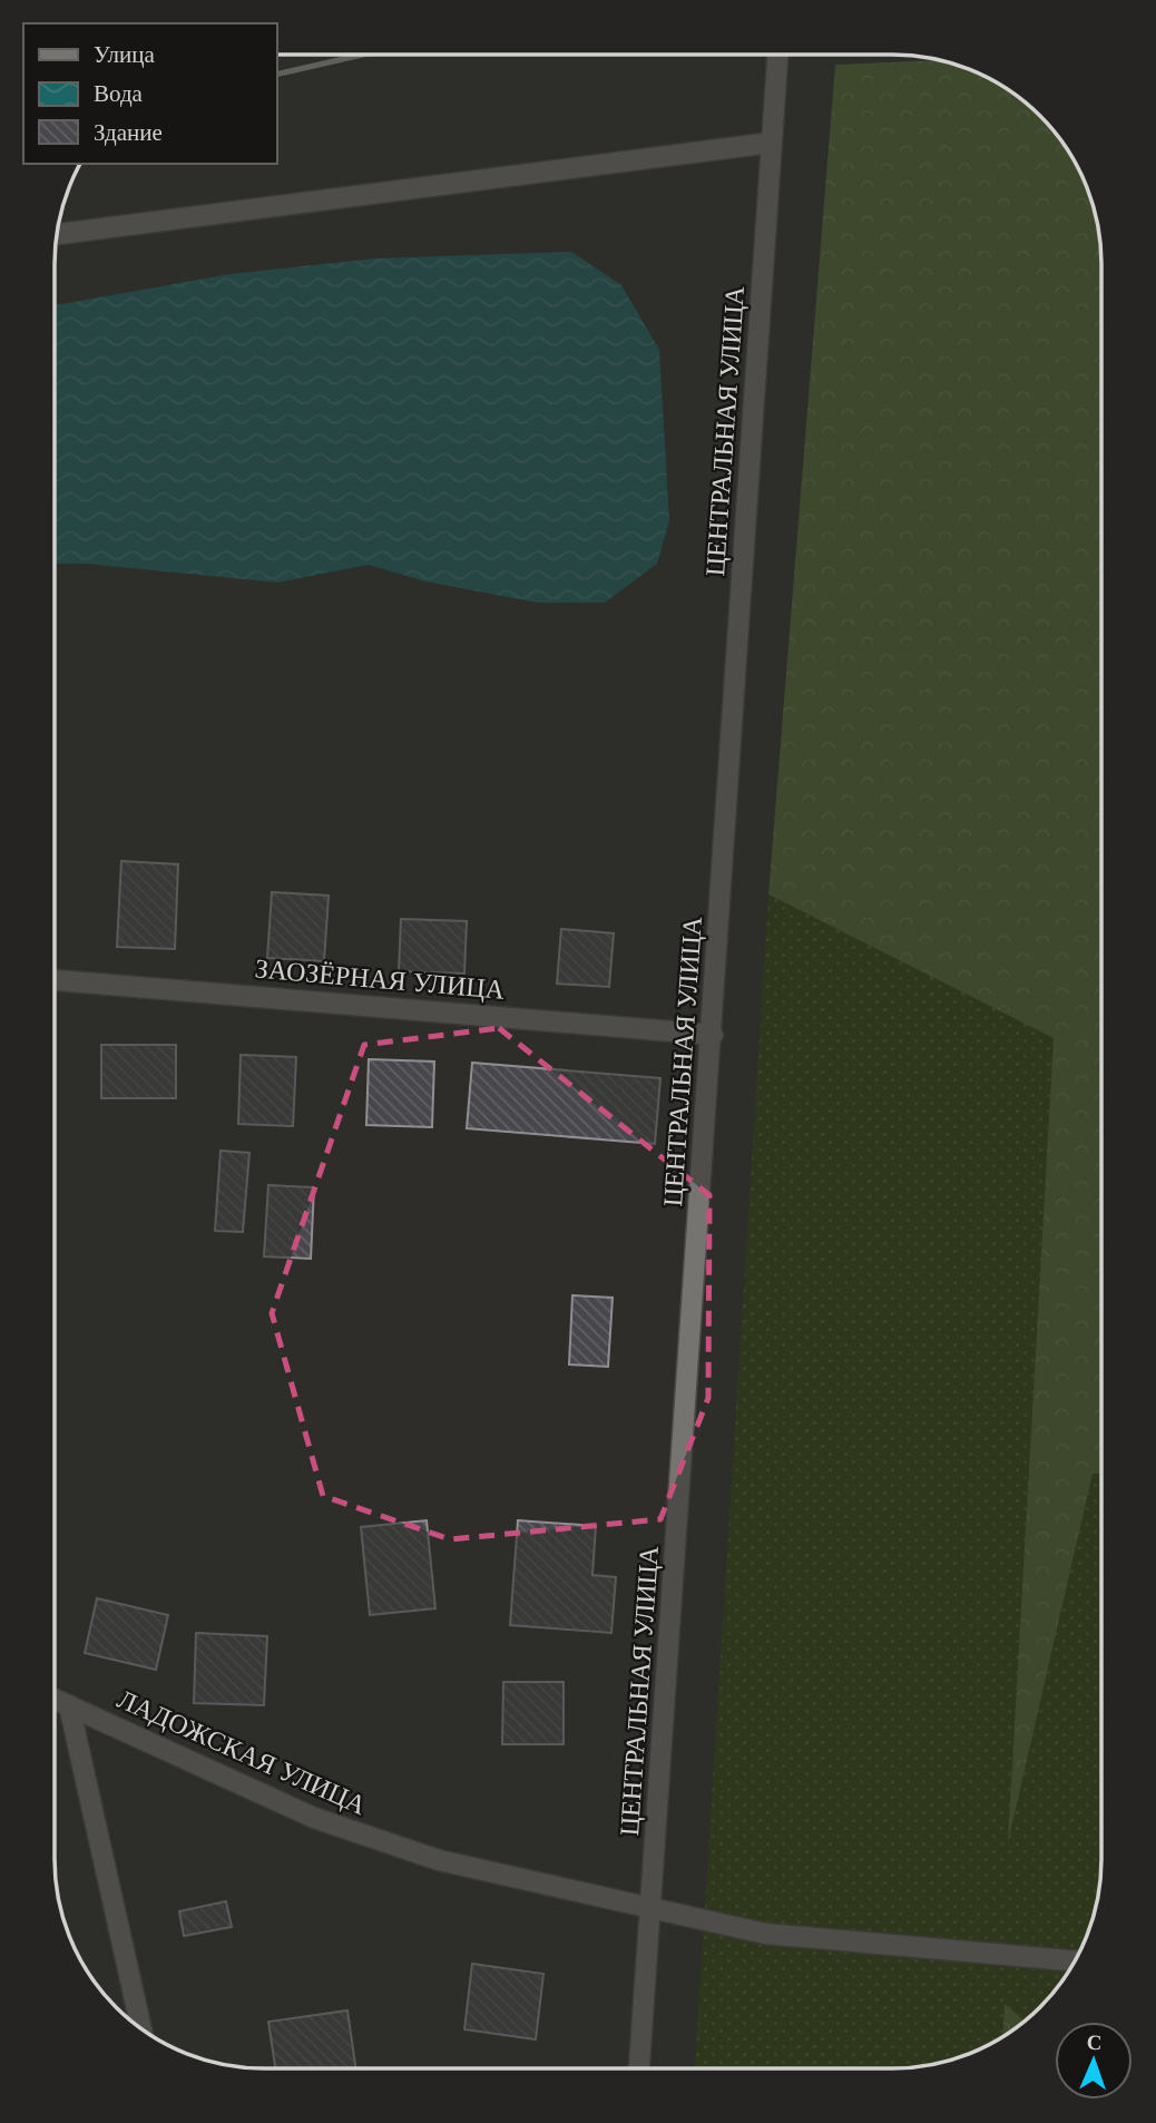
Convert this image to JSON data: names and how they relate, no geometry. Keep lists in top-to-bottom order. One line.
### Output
{"streets":{"street":["ЦЕНТРАЛЬНАЯ УЛИЦА","ЗАОЗЁРНАЯ УЛИЦА","ЛАДОЖСКАЯ УЛИЦА"]},"crossings":[["ЦЕНТРАЛЬНАЯ УЛИЦА","ЗАОЗЁРНАЯ УЛИЦА"],["ЦЕНТРАЛЬНАЯ УЛИЦА","ЛАДОЖСКАЯ УЛИЦА"]],"legend":["Улица","Вода","Здание"],"north":"top"}
